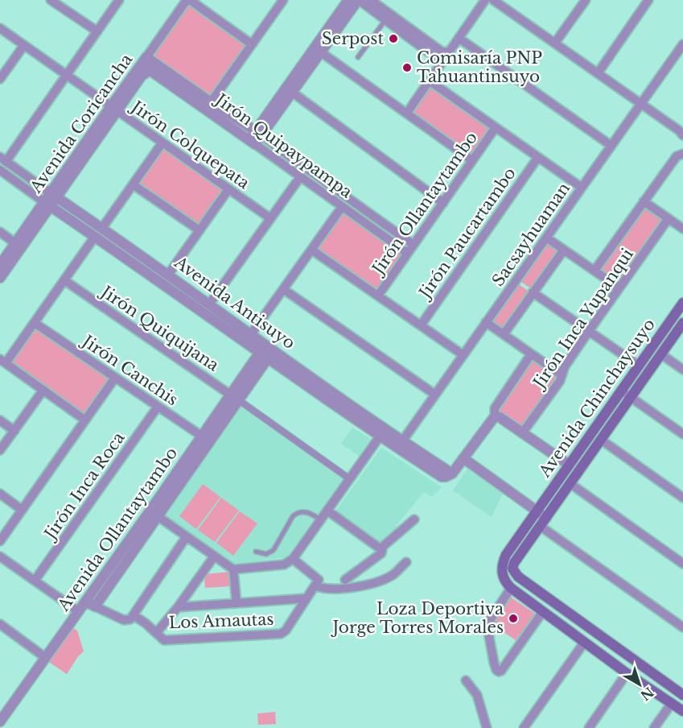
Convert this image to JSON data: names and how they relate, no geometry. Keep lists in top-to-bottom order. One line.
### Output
{"streets":{"main road":["Avenida Chinchaysuyo"],"street":["Avenida Coricancha","Jirón Colquepata","Jirón Quipaypampa","Jirón Ollantaytambo","Jirón Paucartambo","Sacsayhuaman","Avenida Antisuyo","Jirón Inca Yupanqui","Jirón Quiquijana","Jirón Canchis","Jirón Inca Roca","Avenida Ollantaytambo","Los Amautas"]},"crossings":[["Avenida Coricancha","Jirón Colquepata"],["Avenida Coricancha","Jirón Quipaypampa"],["Avenida Coricancha","Avenida Antisuyo"],["Jirón Quipaypampa","Jirón Ollantaytambo"],["Sacsayhuaman","Avenida Antisuyo"],["Avenida Antisuyo","Avenida Ollantaytambo"],["Jirón Quiquijana","Avenida Ollantaytambo"],["Jirón Canchis","Jirón Inca Roca"],["Jirón Canchis","Avenida Ollantaytambo"]],"places":["Serpost","Comisaría PNP Tahuantinsuyo","Loza Deportiva Jorge Torres Morales"],"north":"bottom right"}
